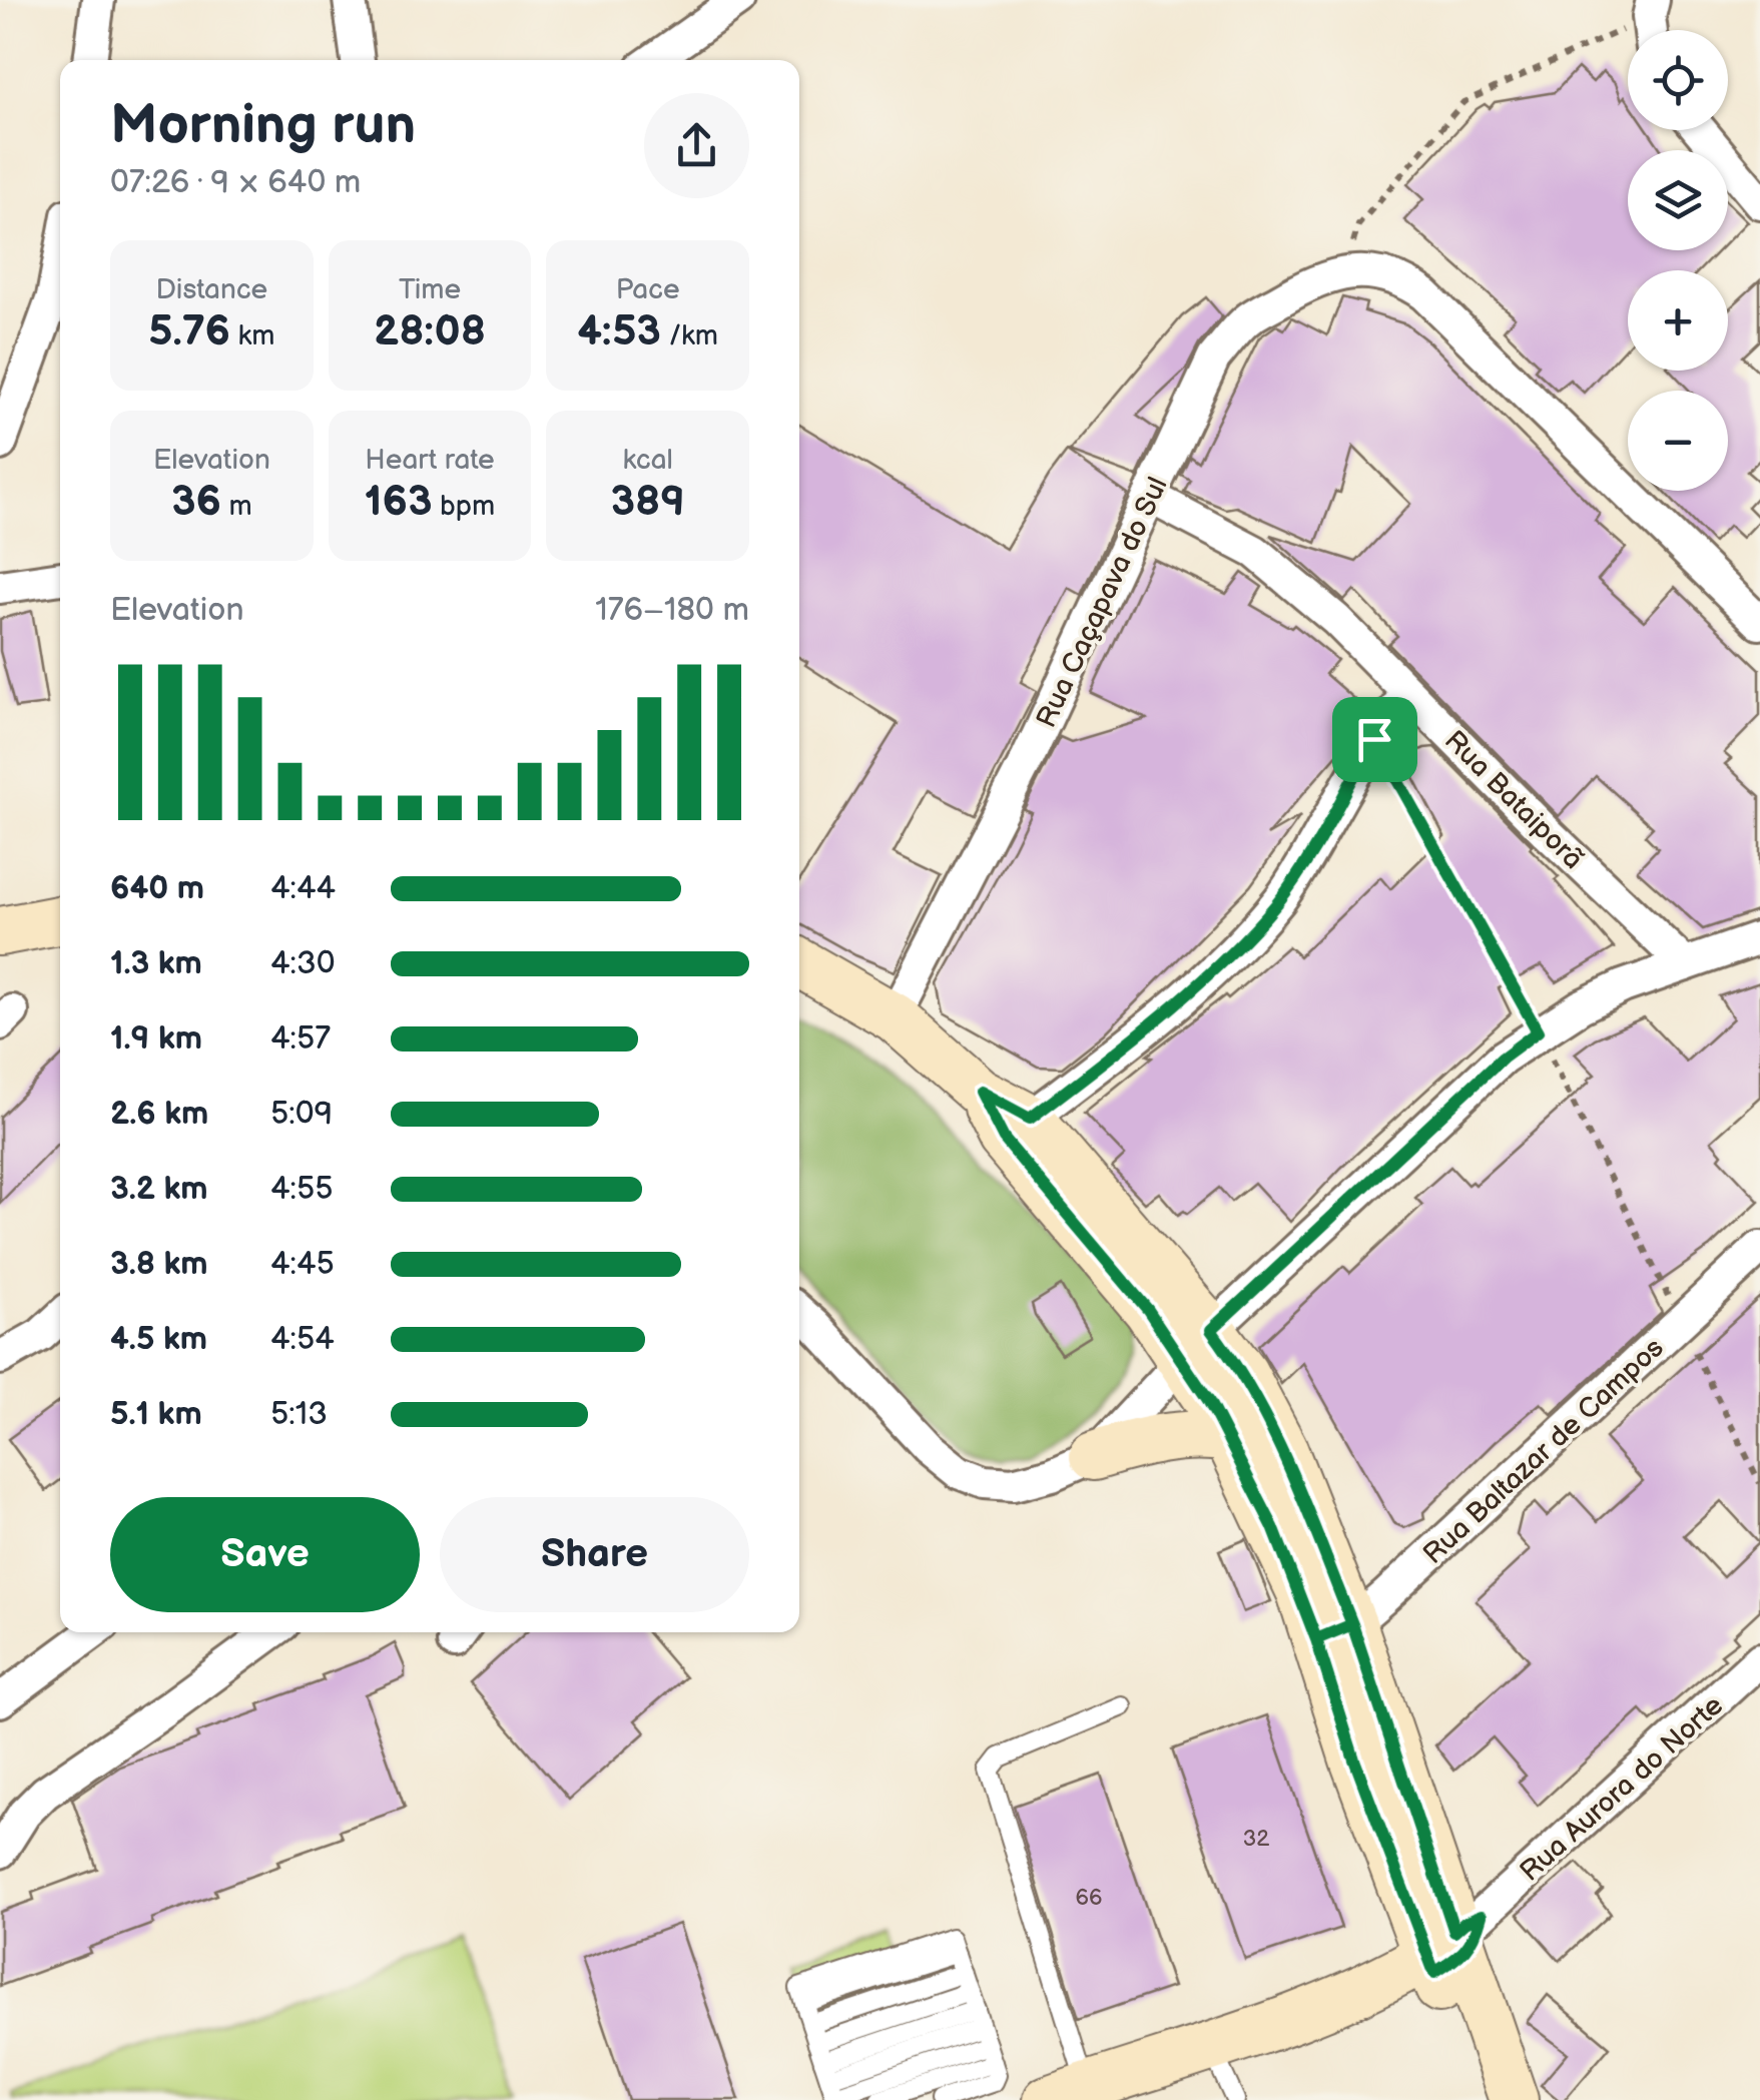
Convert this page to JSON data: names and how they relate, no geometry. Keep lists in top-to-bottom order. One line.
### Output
{"streets":{"street":["Rua Caçapava do Sul","Rua Bataiporã","Rua Baltazar de Campos","Rua Aurora do Norte"]},"crossings":[["Rua Caçapava do Sul","Rua Bataiporã"]],"house_numbers":["32","66"],"page":{"map_buttons":["+","−"],"heading":["Morning run","07:26 · 9 × 640 m"],"stats":[["Distance","5.76 km"],["Time","28:08"],["Pace","4:53 /km"],["Elevation","36 m"],["Heart rate","163 bpm"],["kcal","389"]],"chart":["Elevation","176–180 m"],"list":[{"name":"640 m","note":"4:44"},{"name":"1.3 km","note":"4:30"},{"name":"1.9 km","note":"4:57"},{"name":"2.6 km","note":"5:09"},{"name":"3.2 km","note":"4:55"},{"name":"3.8 km","note":"4:45"},{"name":"4.5 km","note":"4:54"},{"name":"5.1 km","note":"5:13"}],"buttons":["Save","Share"]}}
